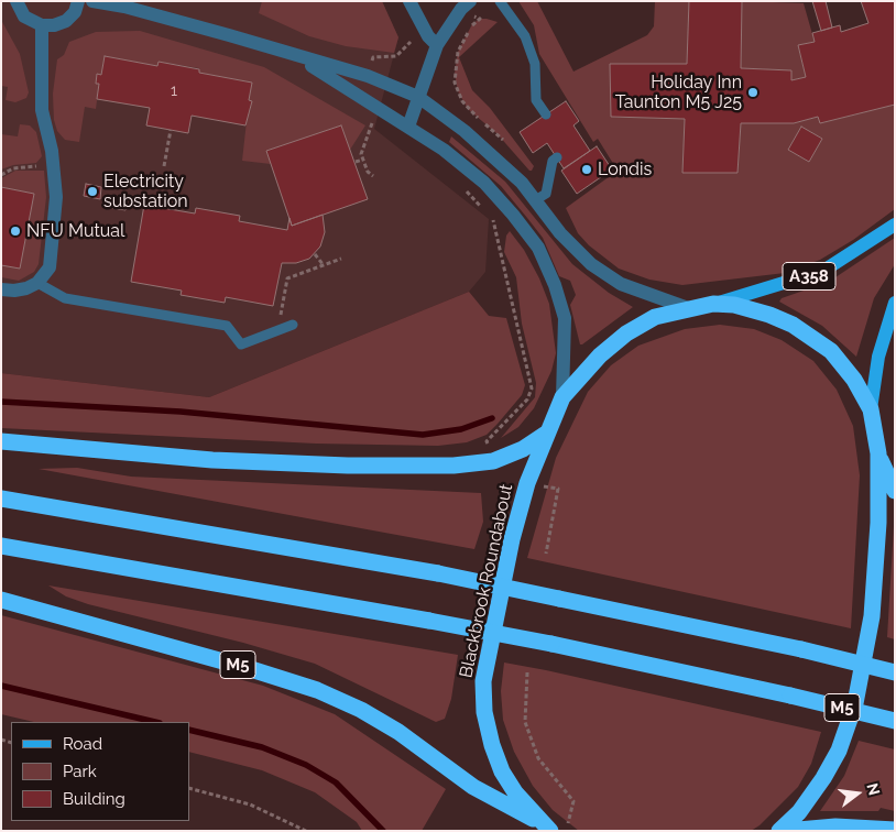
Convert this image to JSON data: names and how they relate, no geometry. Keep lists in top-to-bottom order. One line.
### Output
{"streets":{"highway":["Blackbrook Roundabout","M5"],"main road":["A358"]},"crossings":[["A358","Blackbrook Roundabout"],["Blackbrook Roundabout","M5"]],"places":["Holiday Inn Taunton M5 J25","Londis","Electricity substation","NFU Mutual"],"house_numbers":["1"],"legend":["Road","Park","Building"],"north":"right"}
